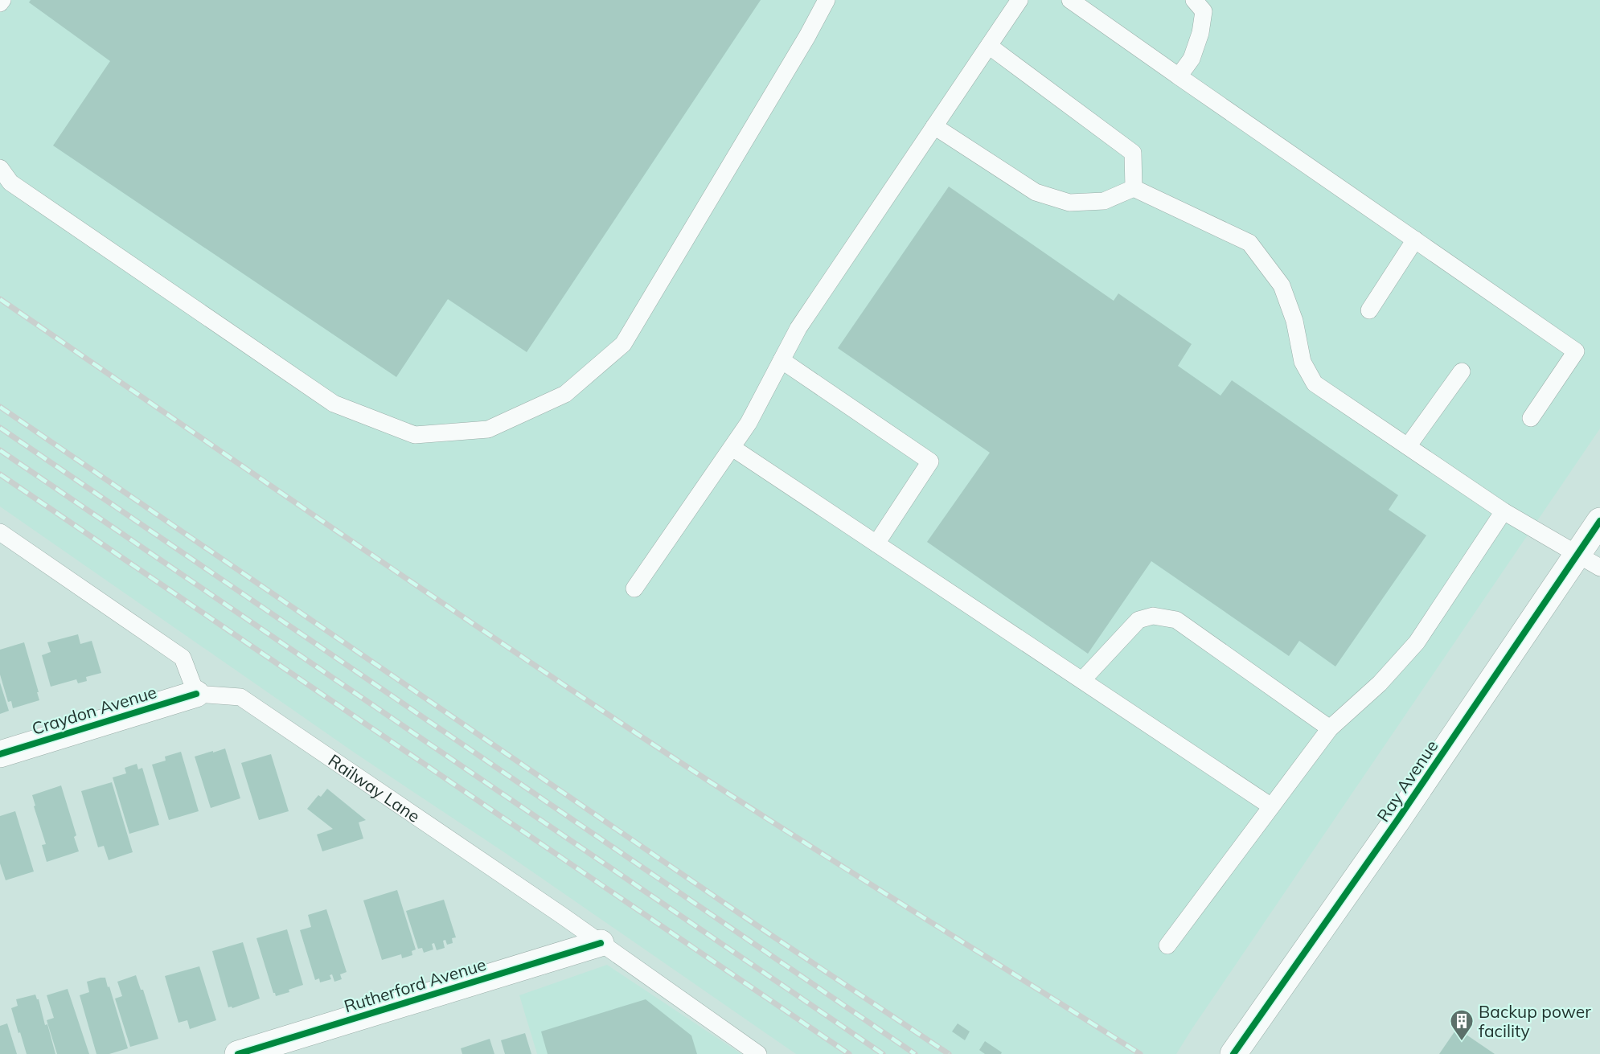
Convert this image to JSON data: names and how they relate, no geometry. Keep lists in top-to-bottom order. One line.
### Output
{"streets":{"street":["Craydon Avenue","Ray Avenue","Rutherford Avenue"],"lane":["Railway Lane"]},"crossings":[["Craydon Avenue","Railway Lane"],["Railway Lane","Rutherford Avenue"]],"places":{"building":["Backup power facility"]}}
